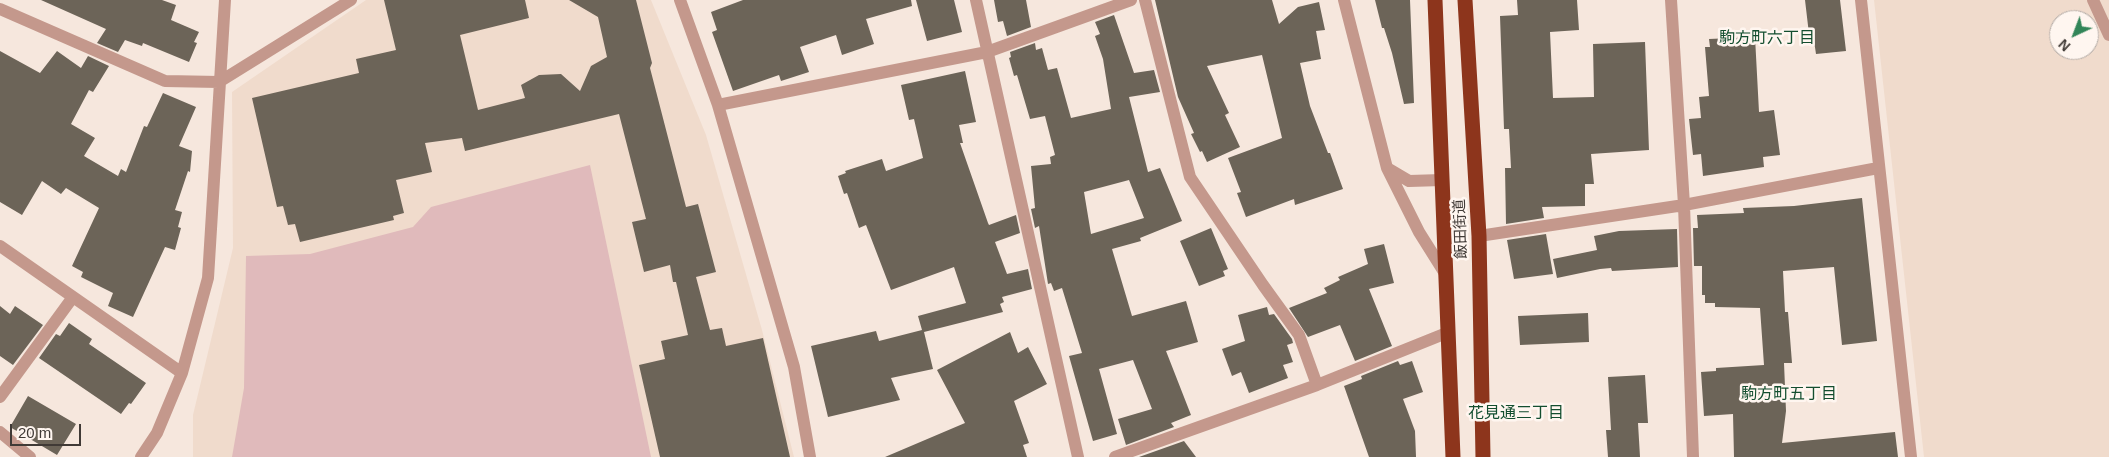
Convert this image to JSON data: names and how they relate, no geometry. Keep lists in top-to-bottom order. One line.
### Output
{"streets":{"highway":["飯田街道"]},"districts":["駒方町六丁目","駒方町五丁目","花見通三丁目"],"scale_bar":"20 m","north":"bottom left"}
